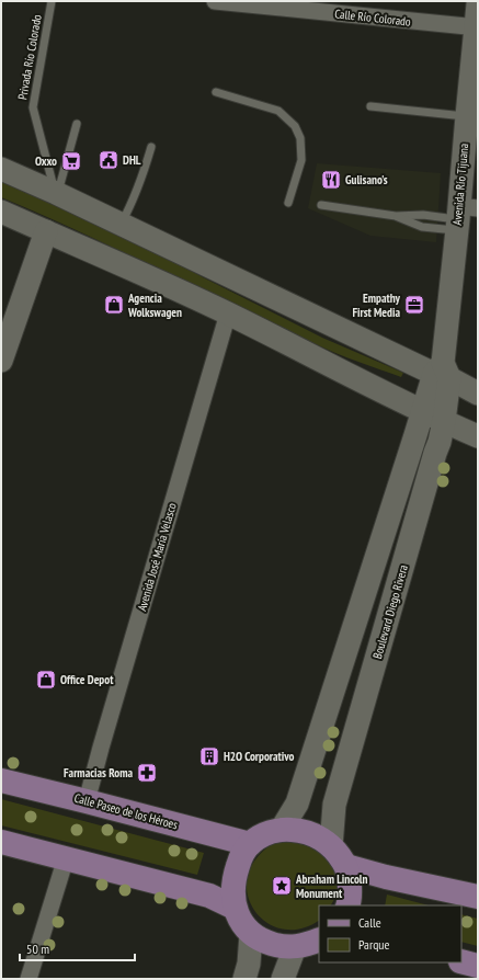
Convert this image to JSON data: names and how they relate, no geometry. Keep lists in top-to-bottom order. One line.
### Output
{"streets":{"main road":["Calle Paseo de los Héroes"],"street":["Calle Río Colorado","Avenida Río Tijuana","Avenida José María Velasco","Boulevard Diego Rivera"],"lane":["Privada Río Colorado"]},"crossings":[["Calle Río Colorado","Avenida Río Tijuana"],["Avenida Río Tijuana","Boulevard Diego Rivera"],["Avenida José María Velasco","Calle Paseo de los Héroes"]],"places":{"public building":["DHL"],"supermarket":["Oxxo"],"restaurant":["Gulisano's"],"shop":["Agencia Wolkswagen","Office Depot"],"office":["Empathy First Media"],"building":["H2O Corporativo"],"pharmacy":["Farmacias Roma"],"place":["Abraham Lincoln Monument"]},"legend":["Calle","Parque"],"scale_bar":"50 m"}
